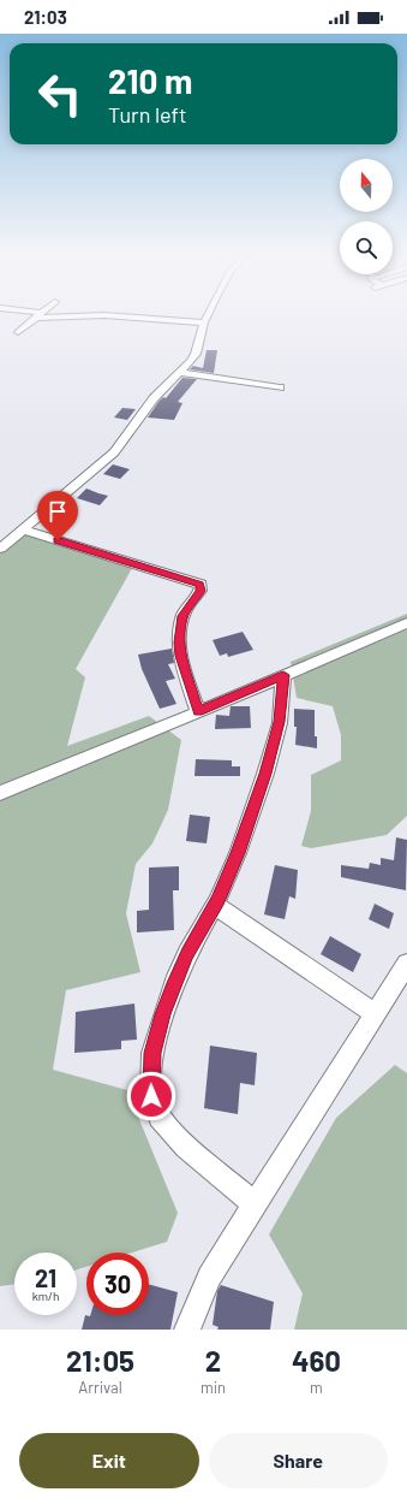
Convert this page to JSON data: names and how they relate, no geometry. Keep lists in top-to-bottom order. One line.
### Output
{"north":"top","page":{"status":"21:03","turn":["210 m","Turn left"],"speed":"21 km/h","limit":"30","eta":["21:05","Arrival","2","min","460","m"],"buttons":["Exit","Share"]}}
